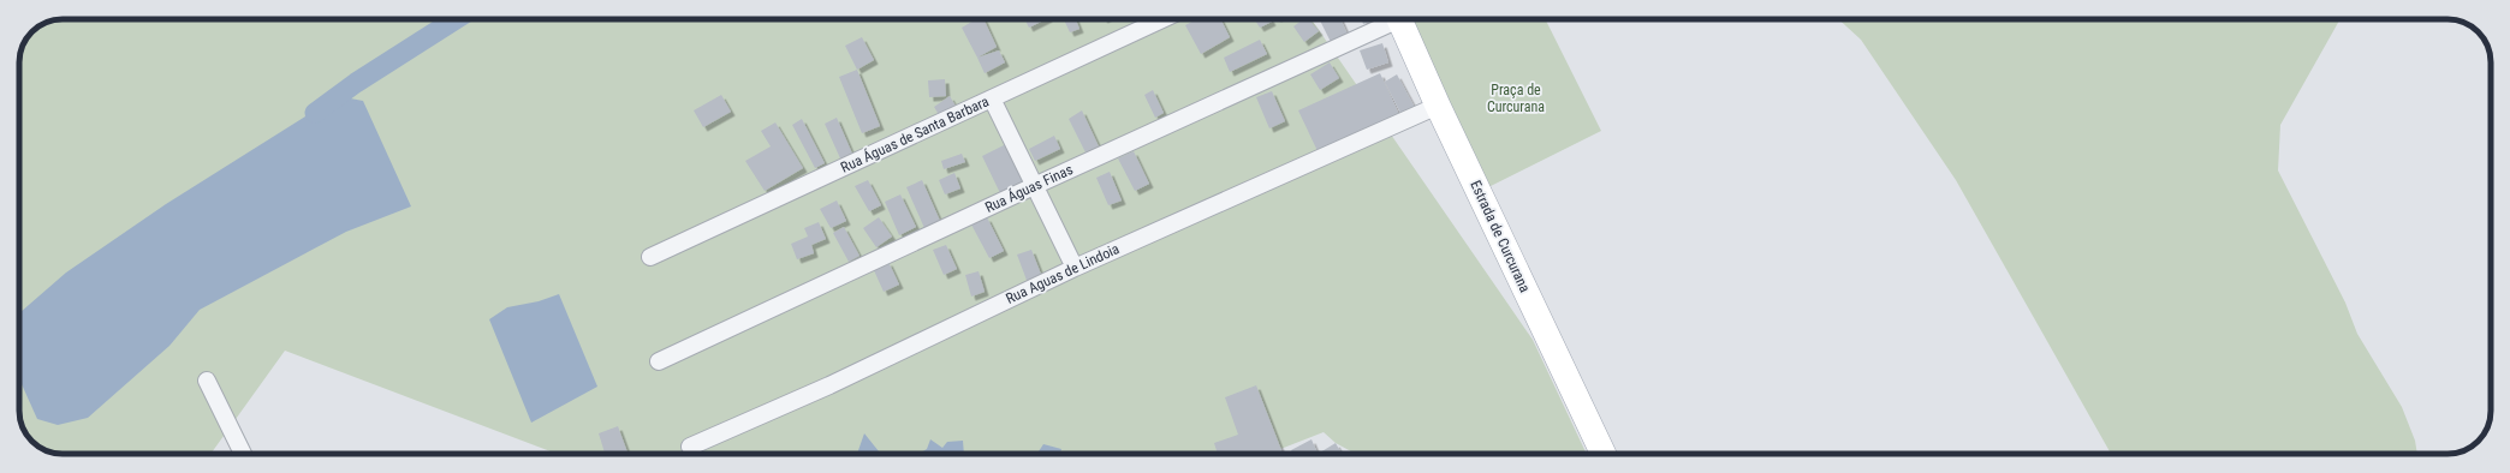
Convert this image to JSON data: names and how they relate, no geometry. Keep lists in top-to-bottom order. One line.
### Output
{"streets":{"main road":["Estrada de Curcurana"],"street":["Rua Águas de Santa Barbara","Rua Águas Finas","Rua Aguas de Lindoia"]},"crossings":[["Estrada de Curcurana","Rua Aguas de Lindoia"]],"parks":["Praça de Curcurana"]}
